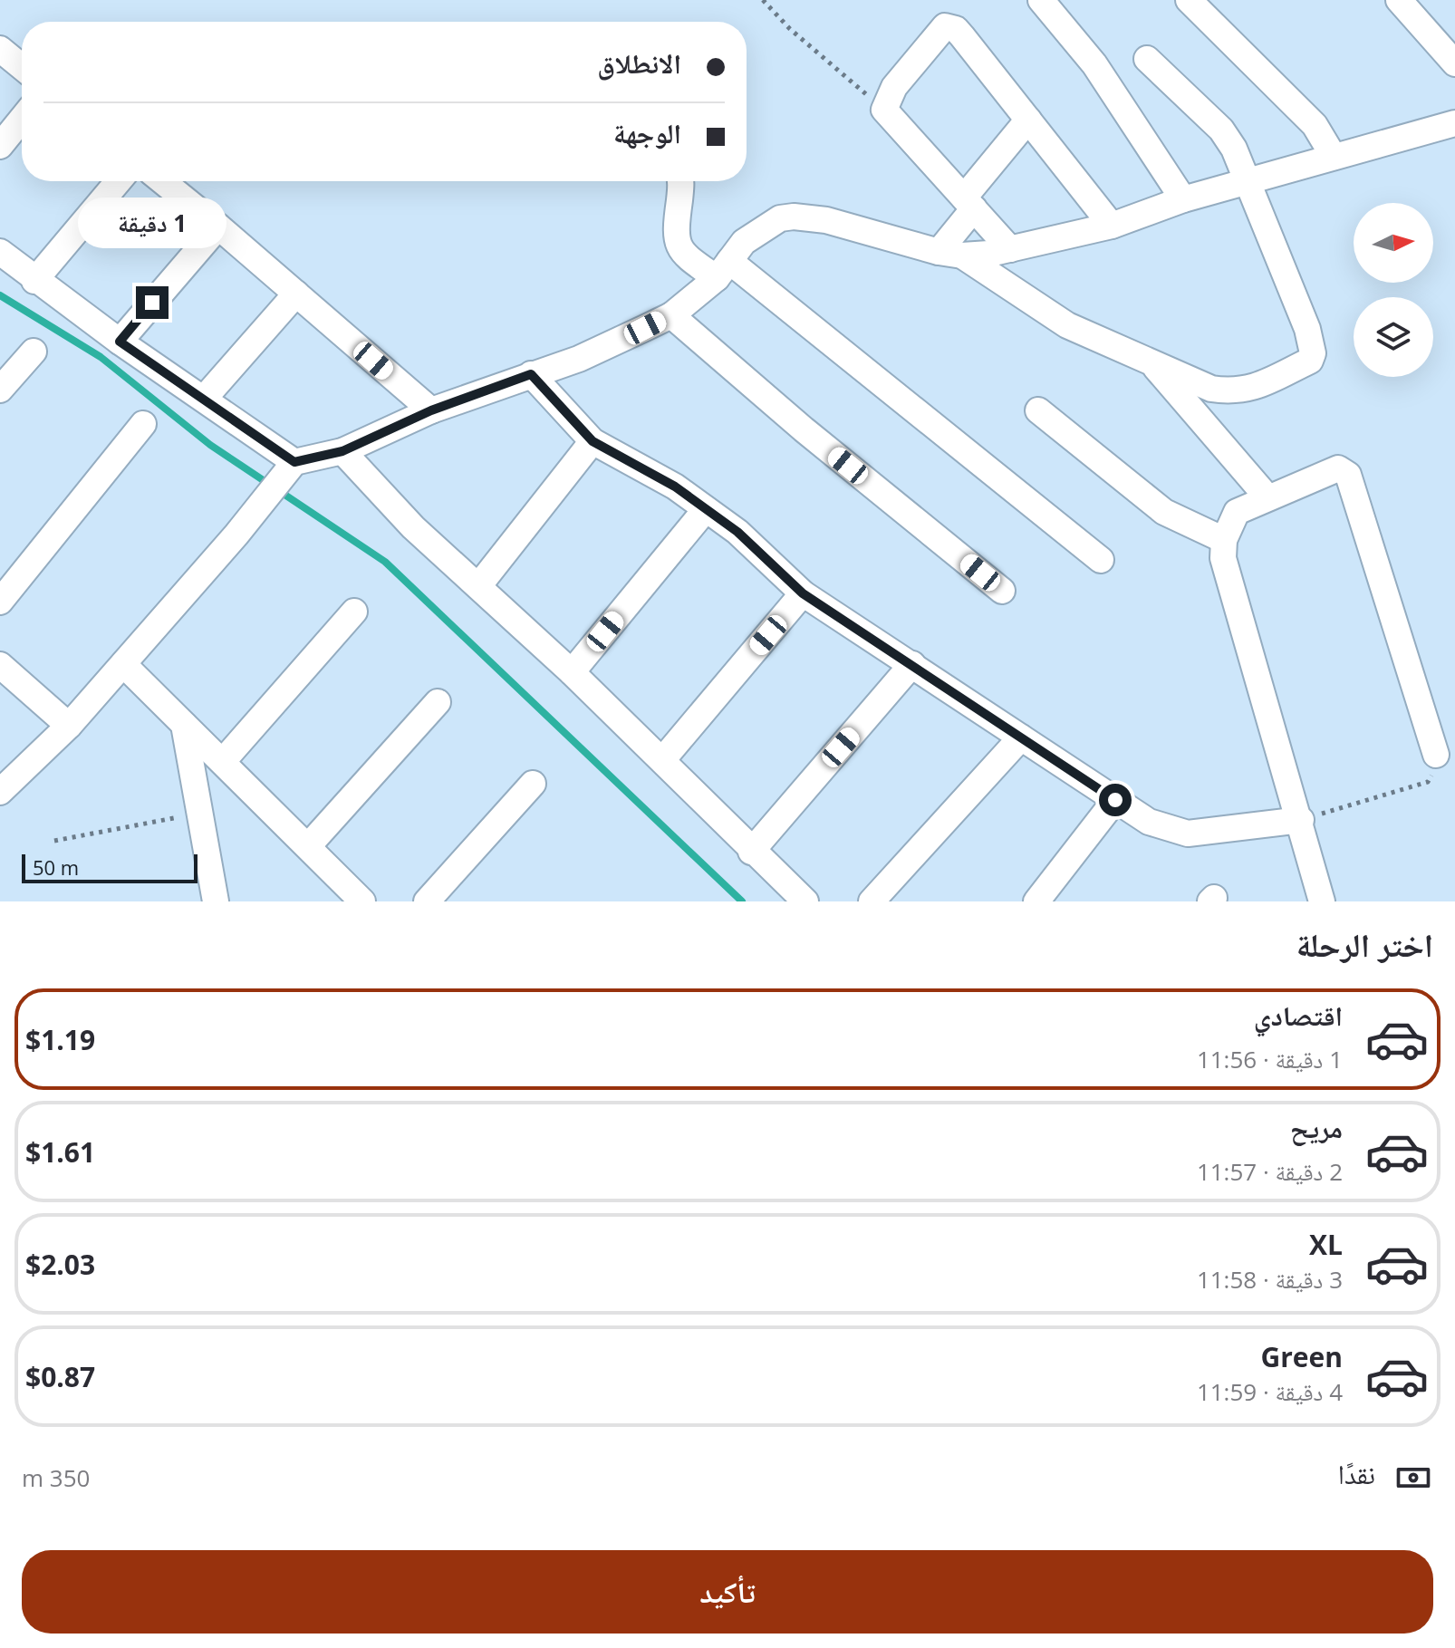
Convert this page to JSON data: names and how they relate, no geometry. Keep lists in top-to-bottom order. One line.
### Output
{"scale_bar":"50 m","north":"right","page":{"banner":["الانطلاق","الوجهة"],"bubble":"1 دقيقة","scale":"50 m","heading":"اختر الرحلة","list":[{"name":"اقتصادي","note":"1 دقيقة · 11:56","value":"$1.19"},{"name":"مريح","note":"2 دقيقة · 11:57","value":"$1.61"},{"name":"XL","note":"3 دقيقة · 11:58","value":"$2.03"},{"name":"Green","note":"4 دقيقة · 11:59","value":"$0.87"}],"pay":["نقدًا","350 m"],"buttons":"تأكيد"}}
